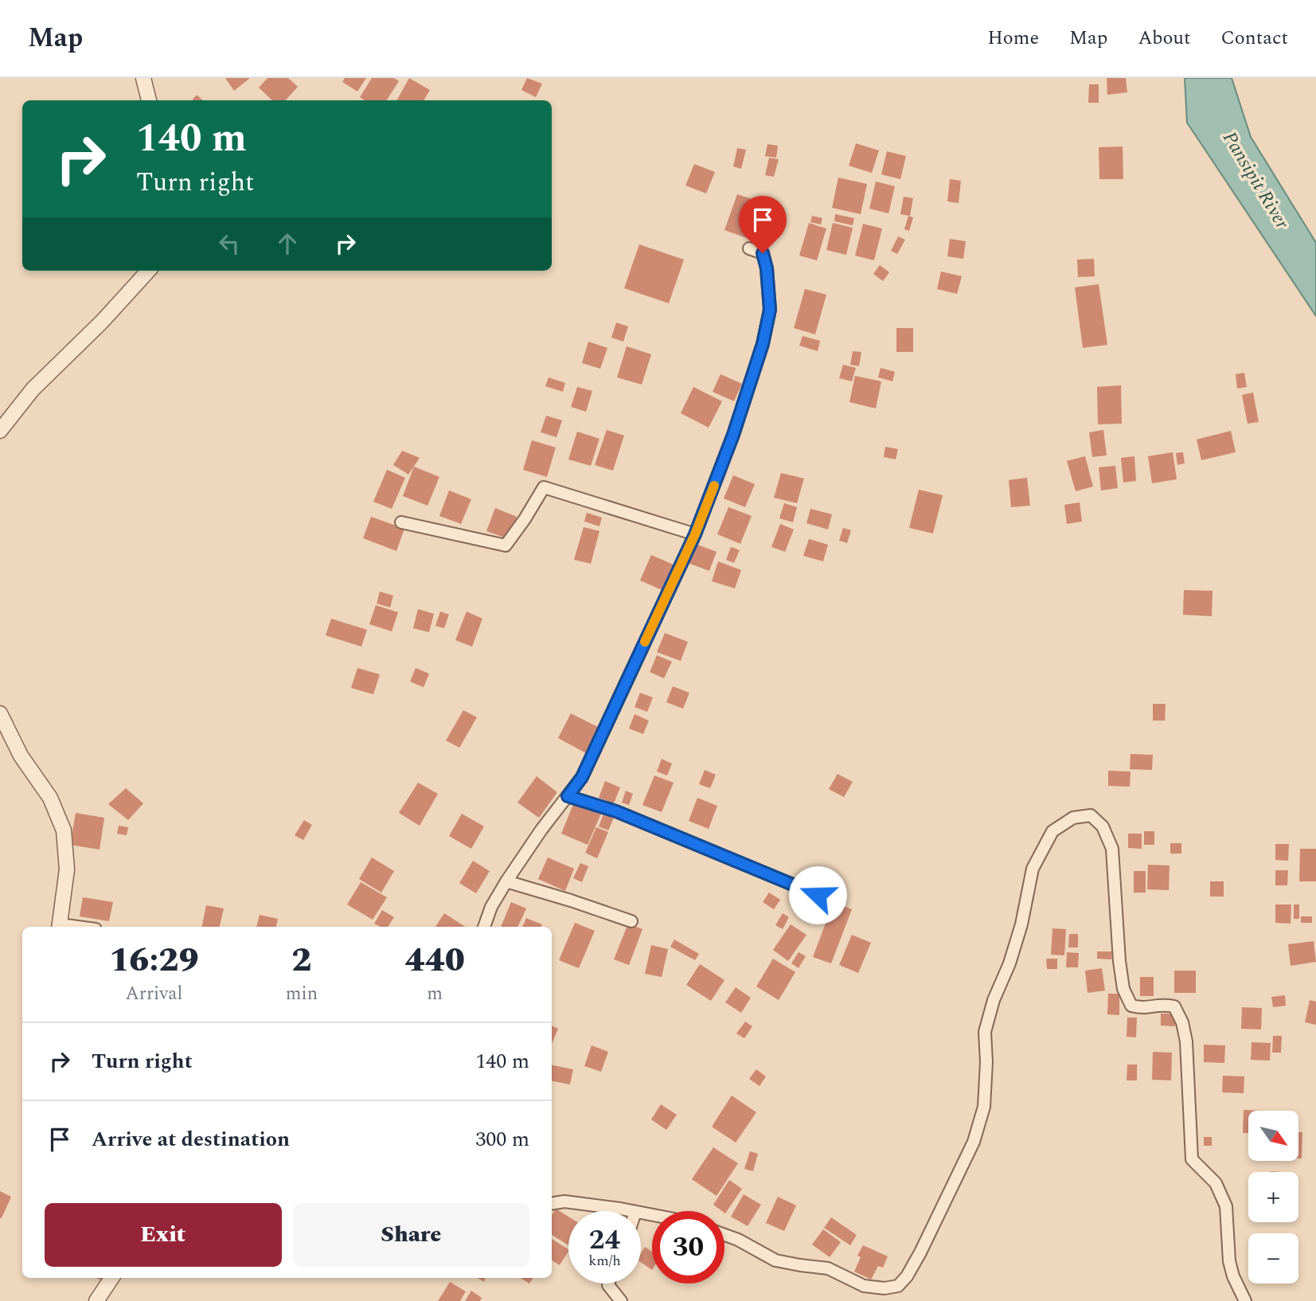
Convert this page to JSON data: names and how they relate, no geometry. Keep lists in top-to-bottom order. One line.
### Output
{"water":["Pansipit River"],"north":"bottom right","page":{"header":"Map","nav":["Home","Map","About","Contact"],"turn":["140 m","Turn right"],"eta":["16:29","Arrival","2","min","440","m"],"list":[{"name":"Turn right","value":"140 m"},{"name":"Arrive at destination","value":"300 m"}],"map_buttons":["+","−"],"buttons":["Exit","Share"],"speed":"24 km/h","limit":"30"}}
